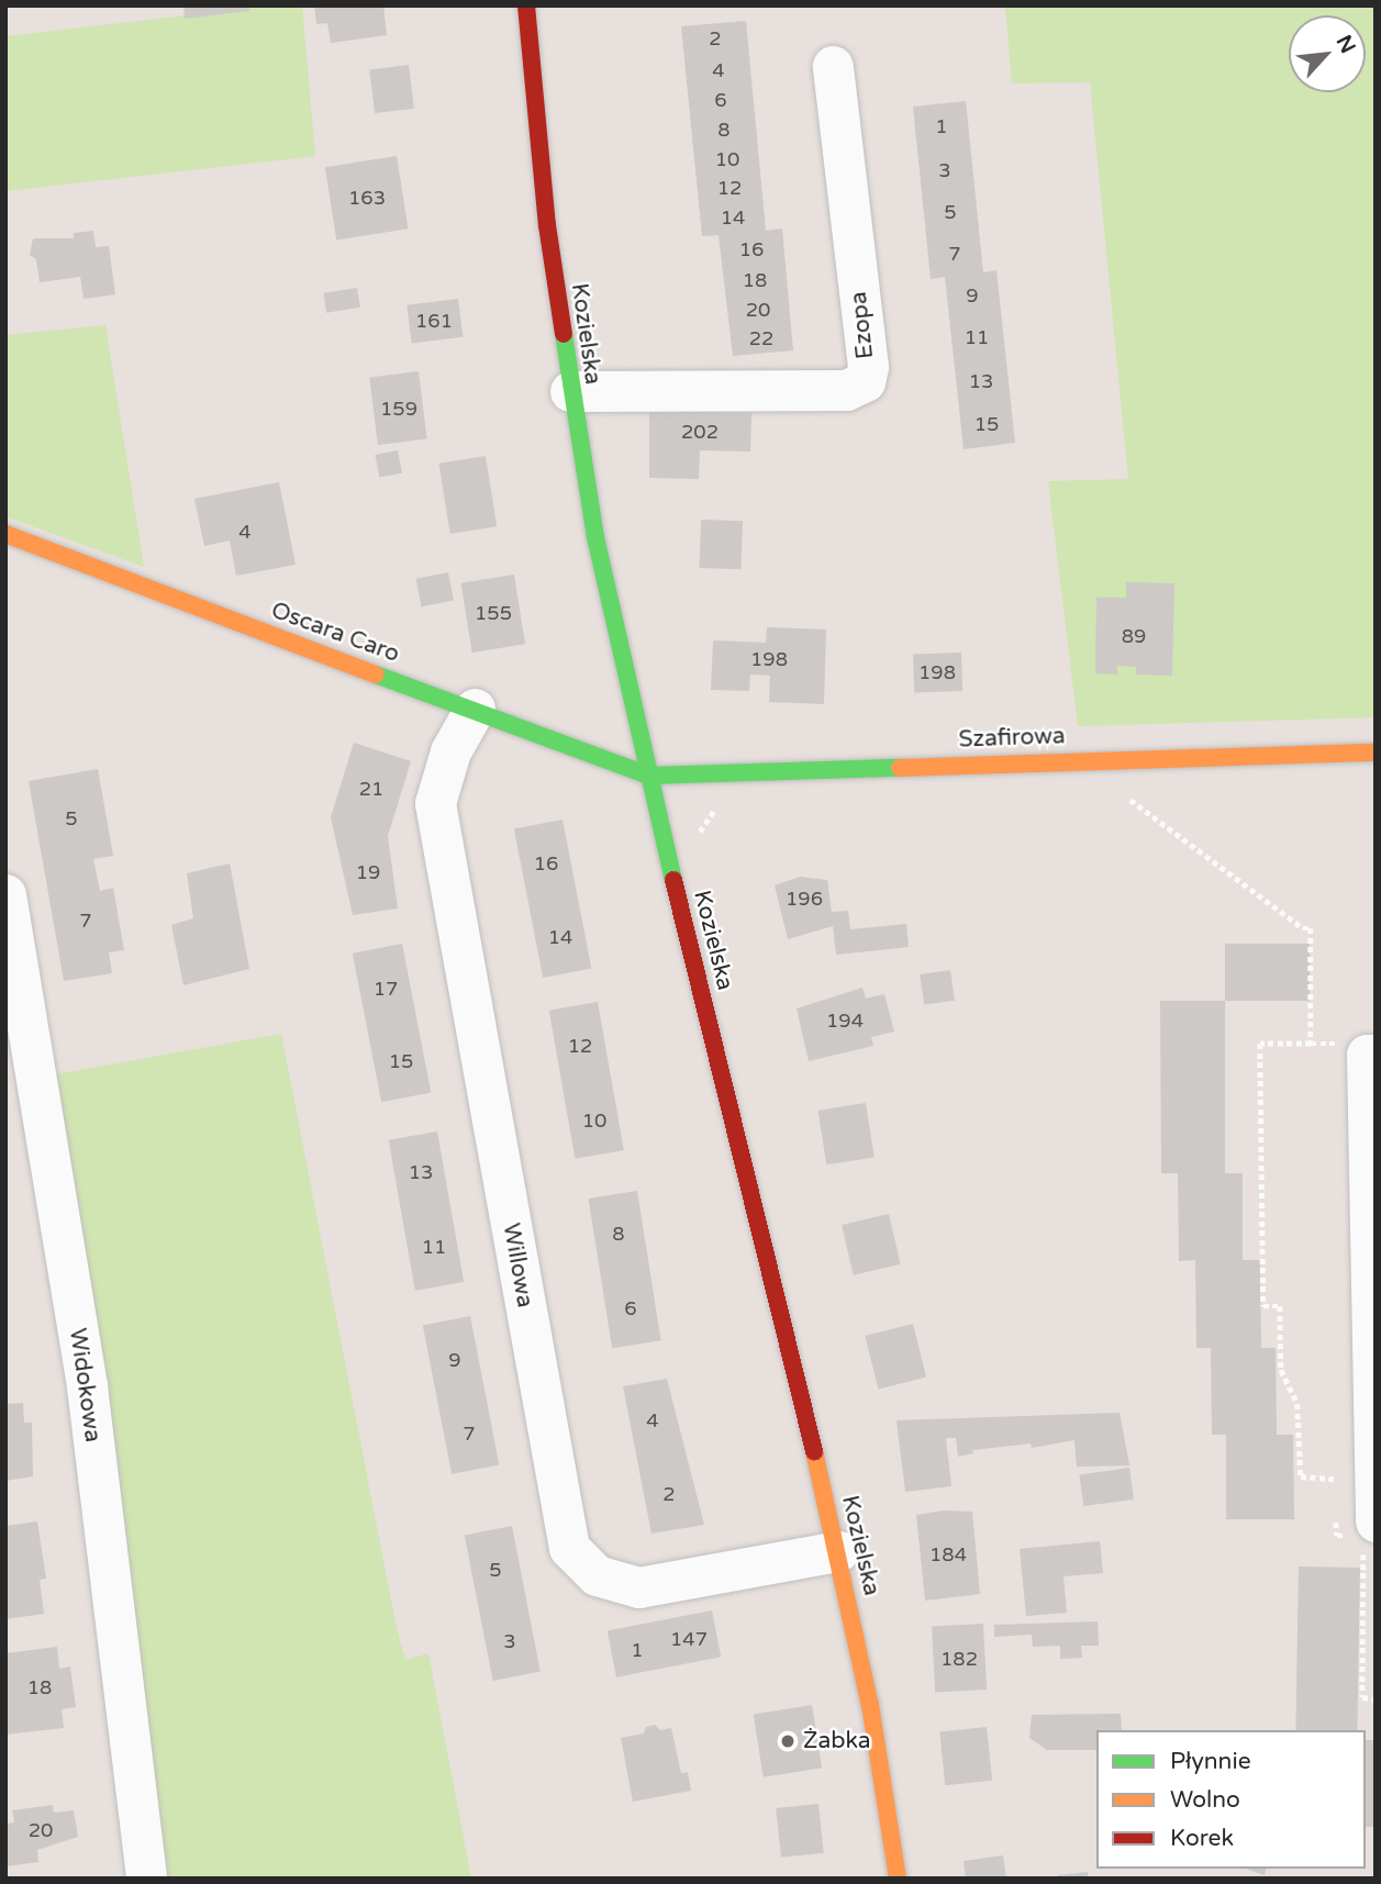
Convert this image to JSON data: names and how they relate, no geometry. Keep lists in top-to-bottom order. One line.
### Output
{"streets":{"street":["Ezopa","Kozielska","Oscara Caro","Szafirowa","Willowa","Widokowa"]},"crossings":[["Ezopa","Kozielska"],["Kozielska","Oscara Caro"],["Kozielska","Szafirowa"],["Kozielska","Willowa"],["Oscara Caro","Szafirowa"],["Oscara Caro","Willowa"]],"places":["Żabka"],"house_numbers":["2","4","6","1","8","10","3","12","163","5","14","16","7","18","9","20","161","11","22","13","159","15","202","4","155","89","198","198","21","5","16","19","196","7","14","17","194","12","15","10","13","8","11","6","9","4","7","2","184","5","147","3","1","182","18","20"],"legend":["Płynnie","Wolno","Korek"],"north":"top right"}
